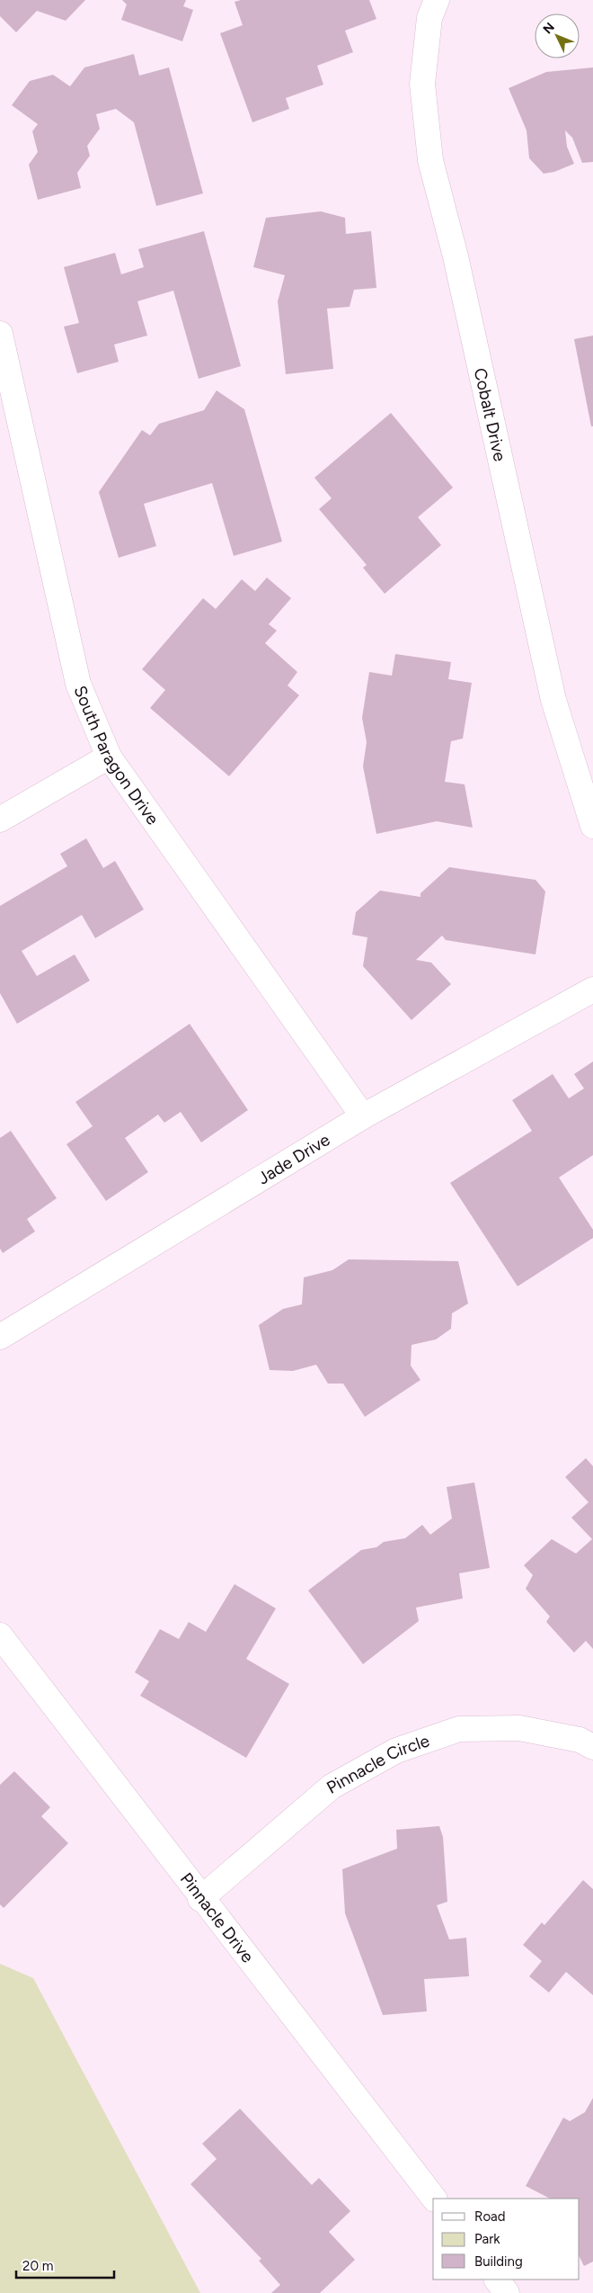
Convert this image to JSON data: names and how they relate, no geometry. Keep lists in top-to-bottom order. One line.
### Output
{"streets":{"street":["Cobalt Drive","South Paragon Drive","Jade Drive","Pinnacle Circle","Pinnacle Drive"]},"crossings":[["South Paragon Drive","Jade Drive"],["Pinnacle Circle","Pinnacle Drive"]],"legend":["Road","Park","Building"],"scale_bar":"20 m","north":"top left"}
